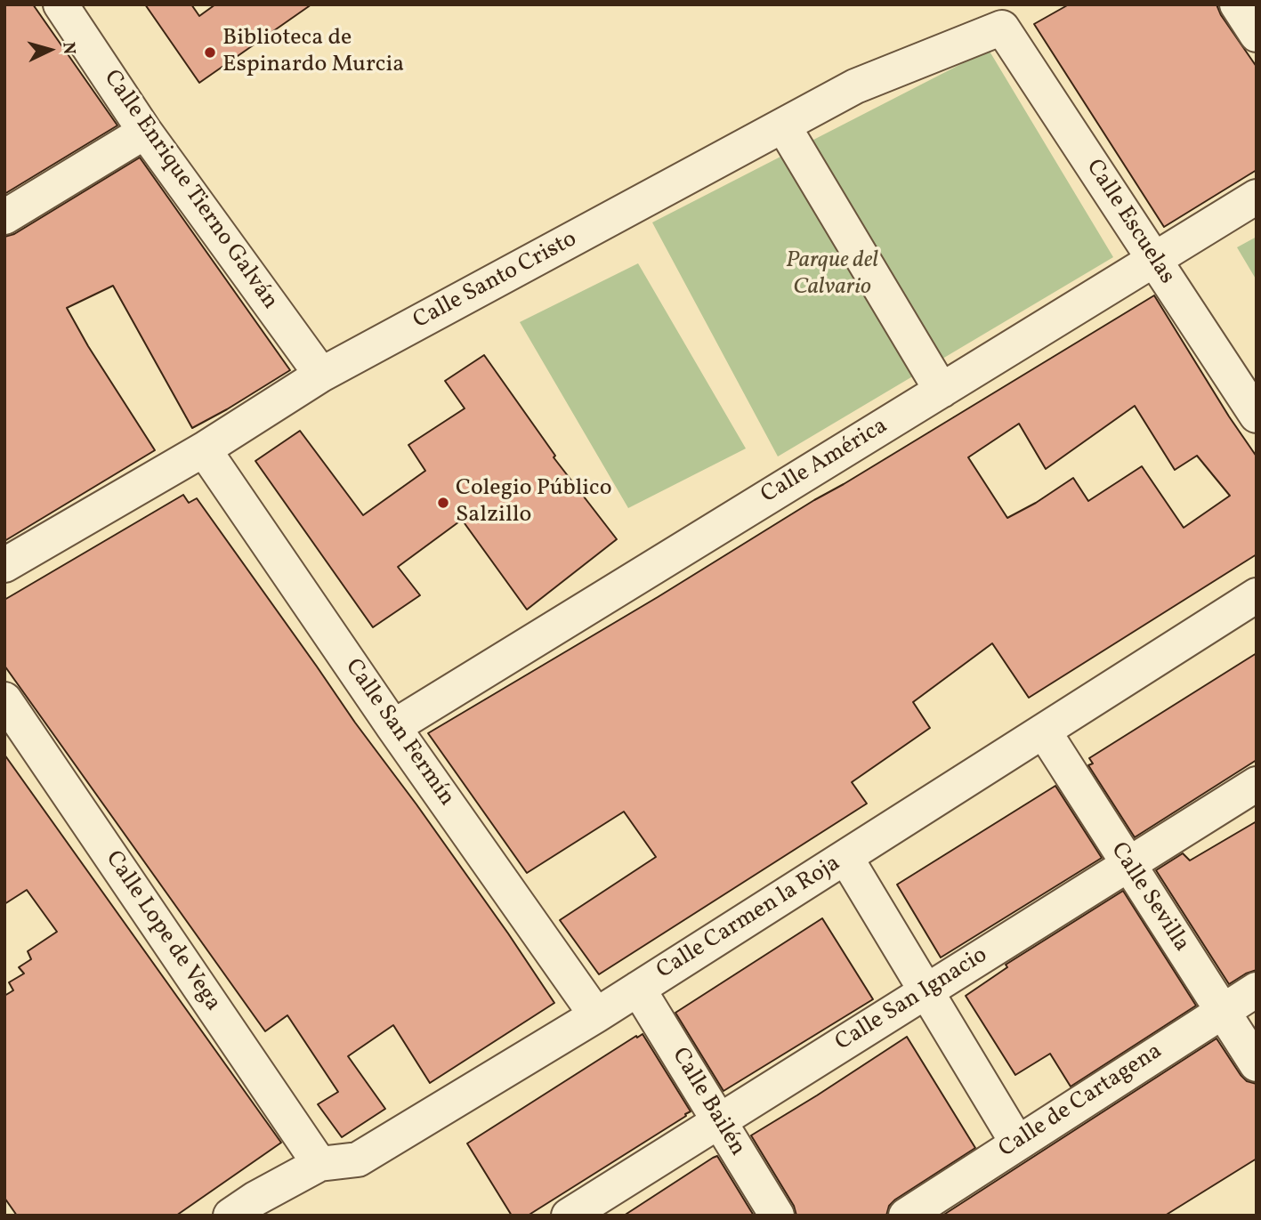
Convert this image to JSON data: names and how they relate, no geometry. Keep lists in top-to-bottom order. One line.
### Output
{"streets":{"street":["Calle Enrique Tierno Galván","Calle Escuelas","Calle Santo Cristo","Calle América","Calle San Fermín","Calle Sevilla","Calle Carmen la Roja","Calle Lope de Vega","Calle San Ignacio","Calle de Cartagena","Calle Bailén"]},"crossings":[["Calle Enrique Tierno Galván","Calle Santo Cristo"],["Calle Escuelas","Calle Santo Cristo"],["Calle Escuelas","Calle América"],["Calle Santo Cristo","Calle San Fermín"],["Calle América","Calle San Fermín"],["Calle San Fermín","Calle Carmen la Roja"],["Calle Sevilla","Calle Carmen la Roja"],["Calle Sevilla","Calle San Ignacio"],["Calle Sevilla","Calle de Cartagena"],["Calle Carmen la Roja","Calle Lope de Vega"],["Calle Carmen la Roja","Calle Bailén"],["Calle San Ignacio","Calle Bailén"]],"parks":["Parque del Calvario"],"places":["Biblioteca de Espinardo Murcia","Colegio Público Salzillo"],"north":"right"}
